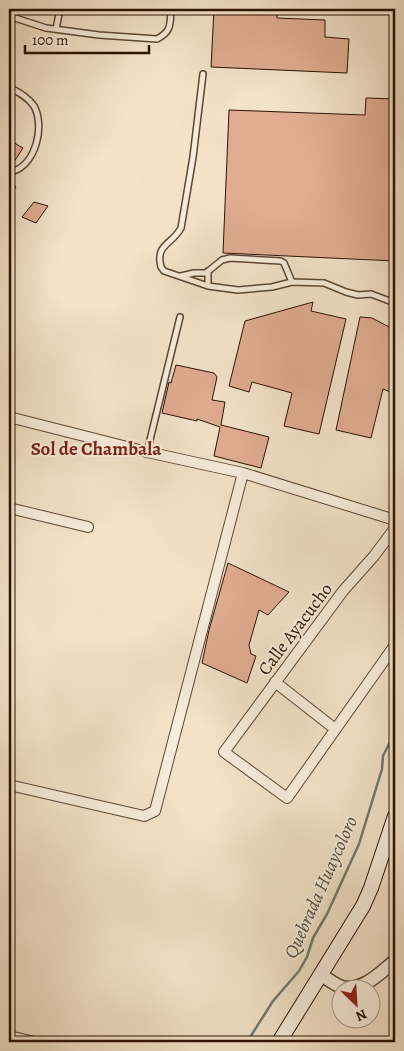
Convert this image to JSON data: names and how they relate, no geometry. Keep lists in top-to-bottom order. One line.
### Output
{"streets":{"street":["Calle Ayacucho"]},"districts":["Sol de Chambala"],"water":["Quebrada Huaycoloro"],"scale_bar":"100 m","north":"bottom right"}
